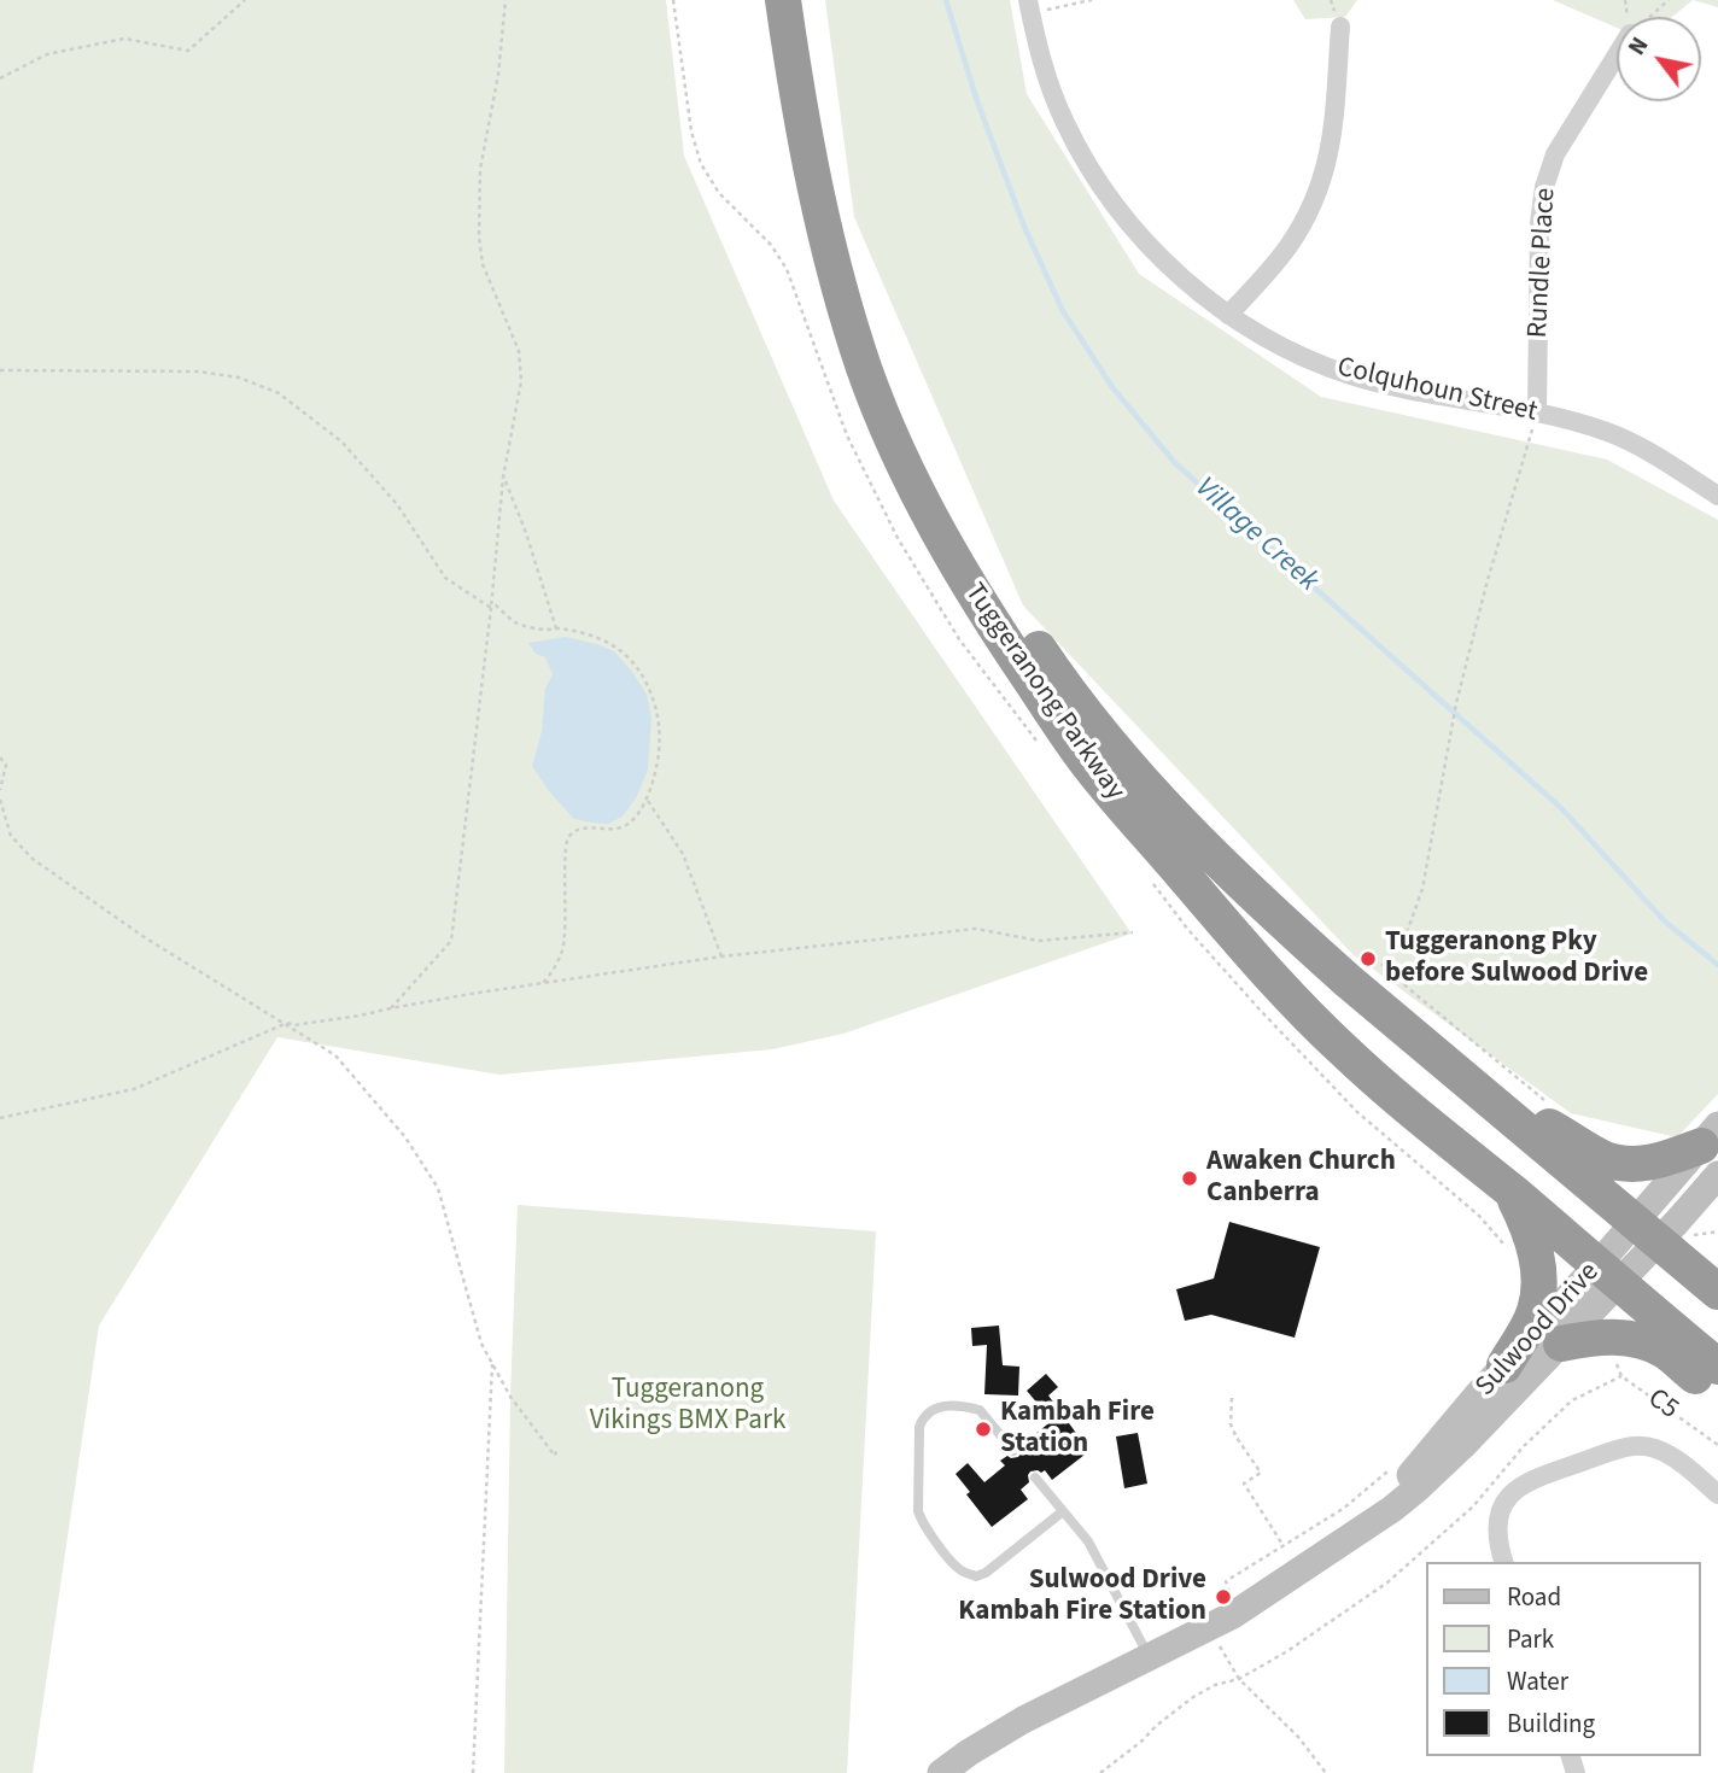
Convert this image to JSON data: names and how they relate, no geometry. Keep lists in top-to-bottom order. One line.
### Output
{"streets":{"highway":["Tuggeranong Parkway"],"main road":["Sulwood Drive"],"street":["Rundle Place","Colquhoun Street"],"path":["C5"]},"crossings":[["Rundle Place","Colquhoun Street"],["Tuggeranong Parkway","Sulwood Drive"]],"water":["Village Creek"],"parks":["Tuggeranong Vikings BMX Park"],"places":["Tuggeranong Pky before Sulwood Drive","Awaken Church Canberra","Kambah Fire Station","Sulwood Drive Kambah Fire Station"],"legend":["Road","Park","Water","Building"],"north":"top left"}
